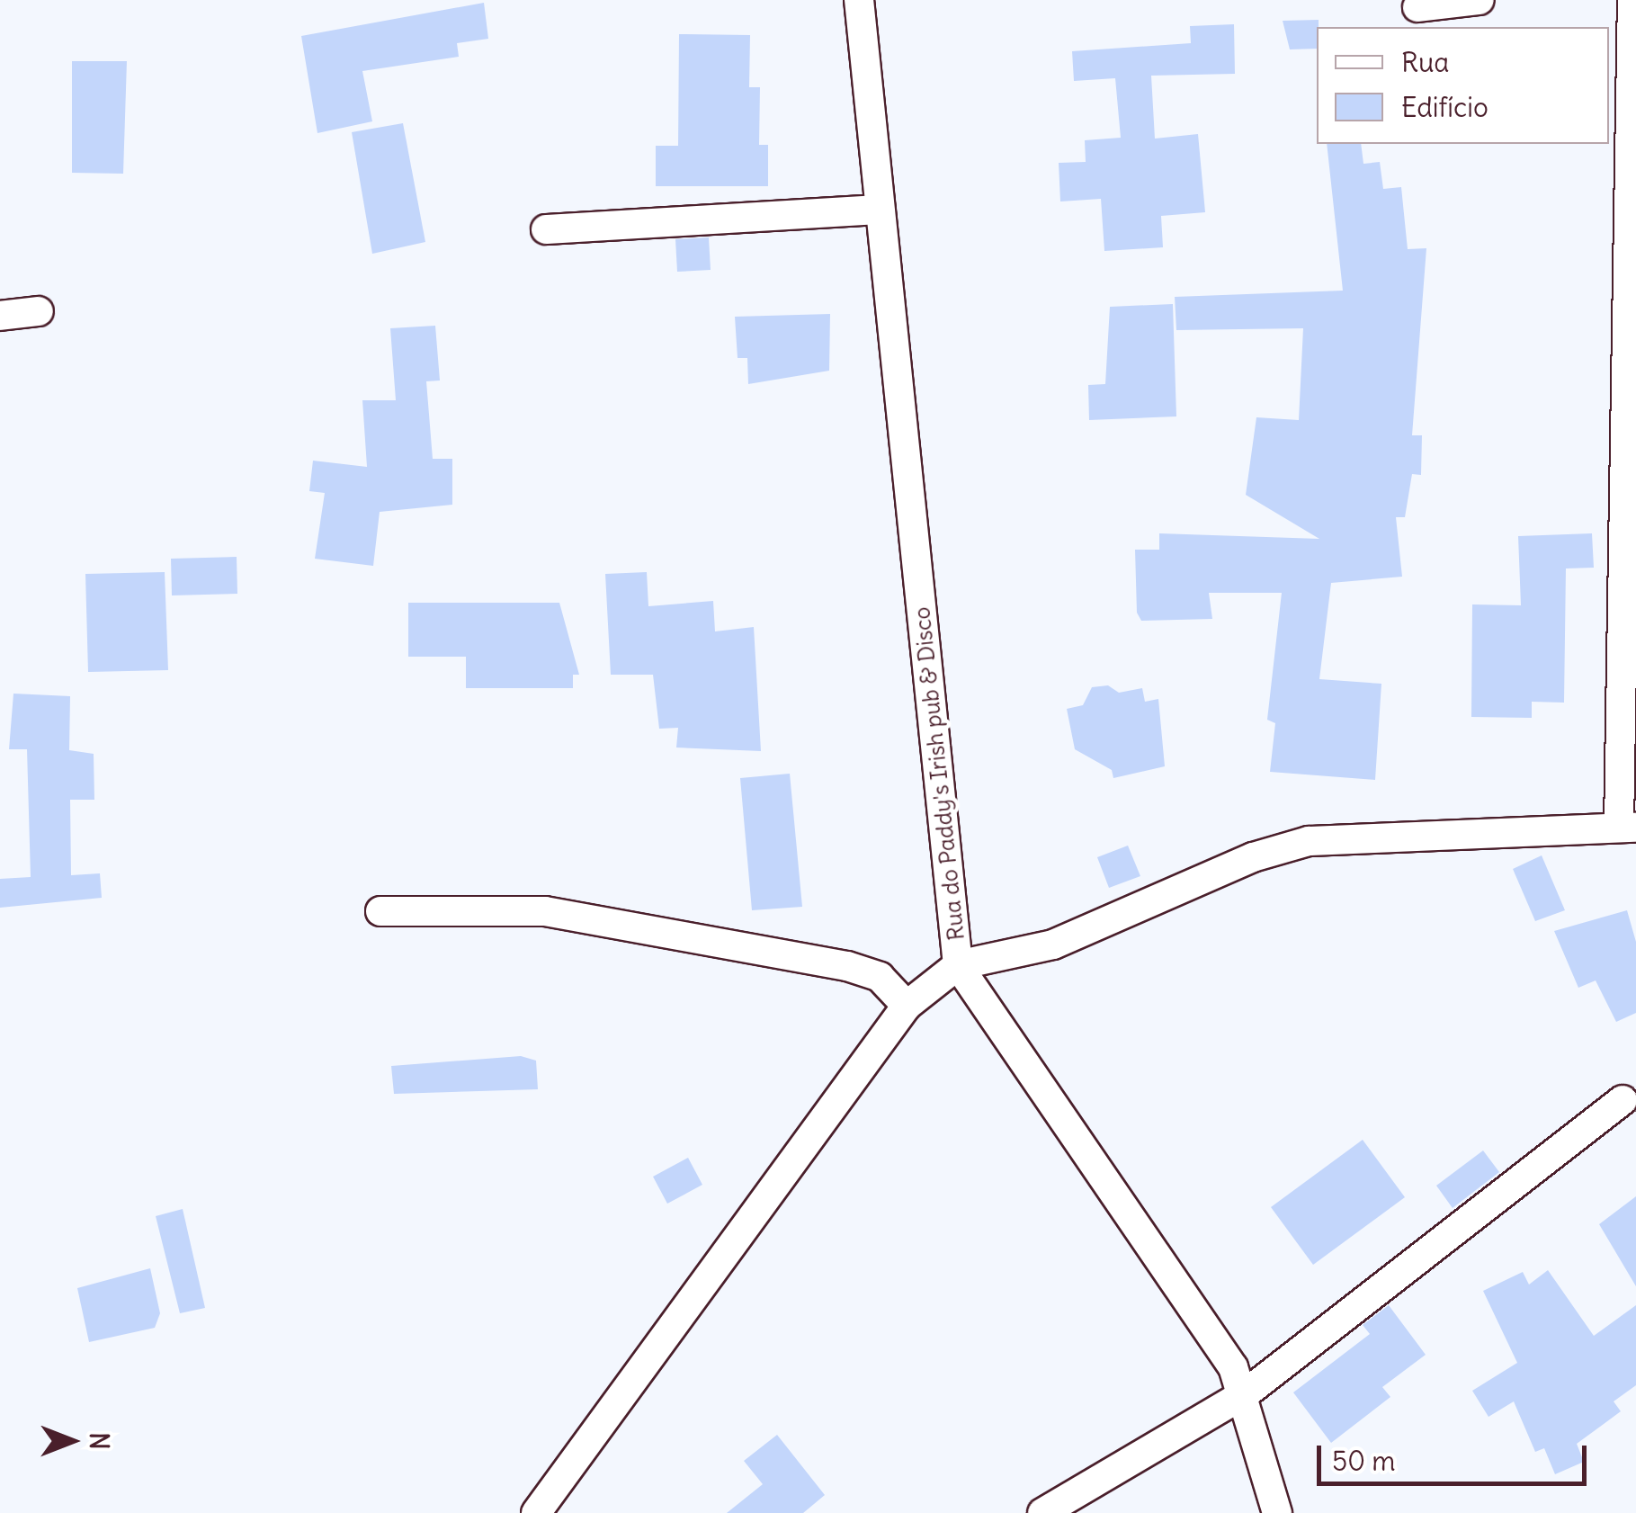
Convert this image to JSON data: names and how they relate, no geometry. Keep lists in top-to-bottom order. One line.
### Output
{"streets":{"street":["Rua do Paddy's Irish pub & Disco"]},"legend":["Rua","Edifício"],"scale_bar":"50 m","north":"right"}
